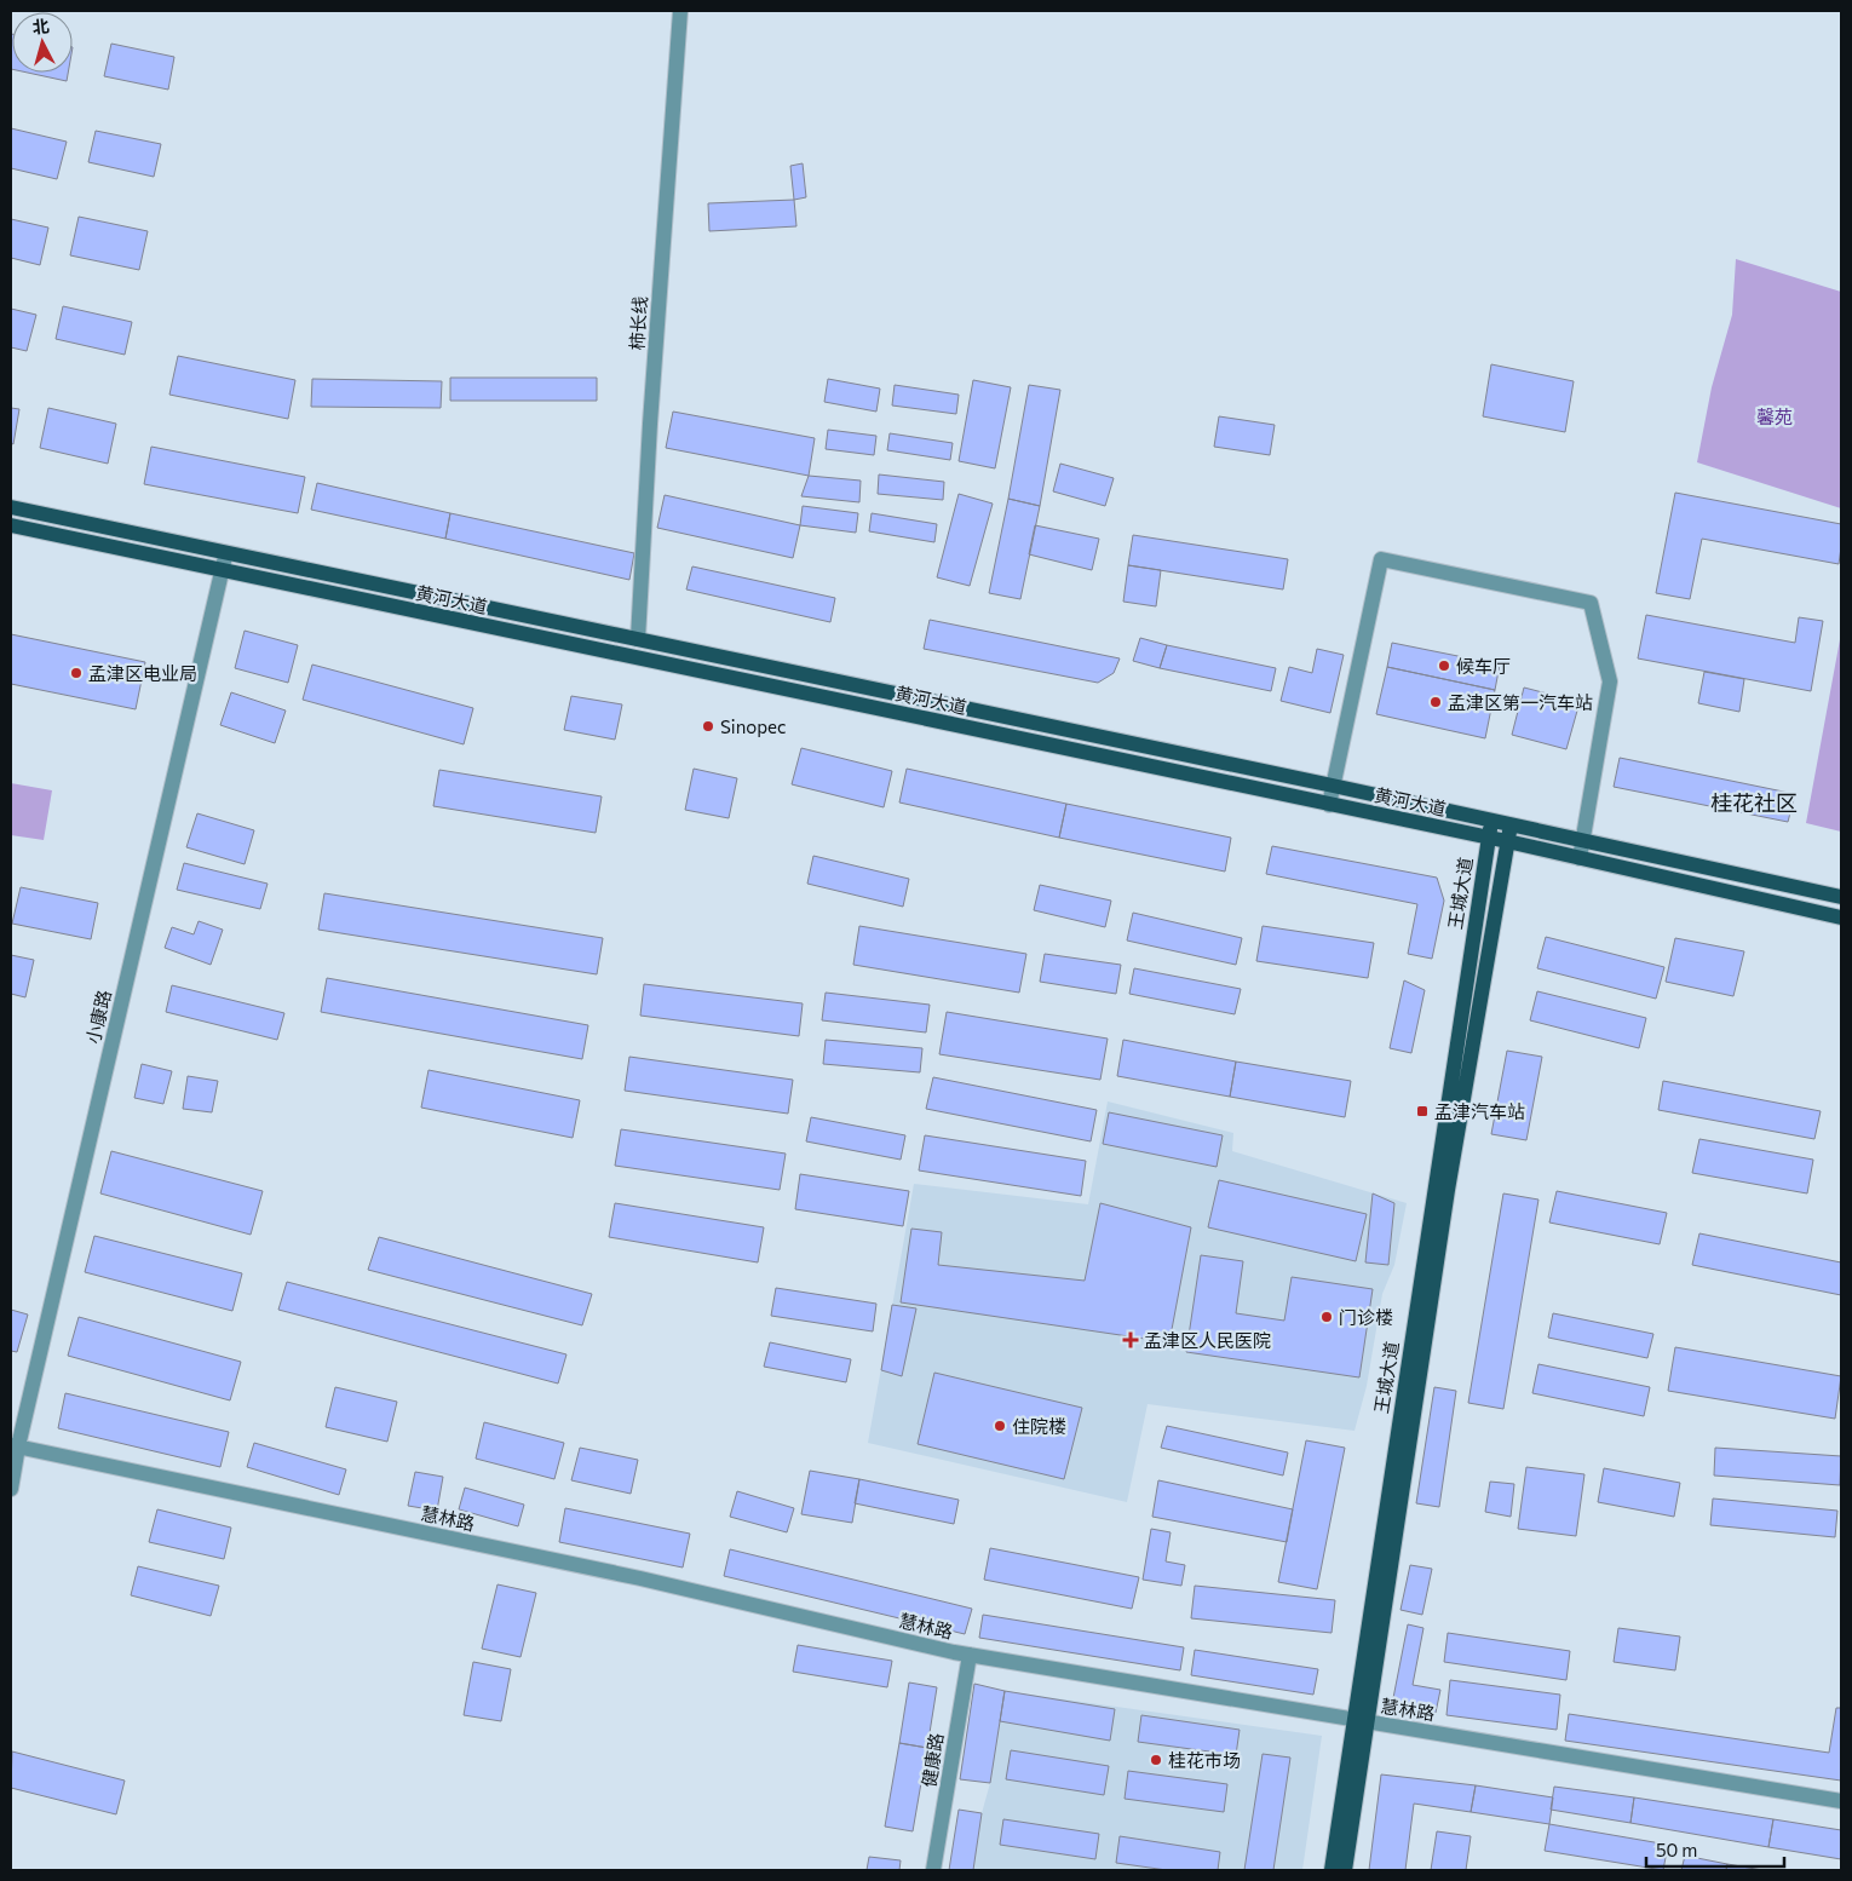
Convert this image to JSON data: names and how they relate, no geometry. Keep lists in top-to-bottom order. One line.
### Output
{"streets":{"main road":["黄河大道","王城大道"],"street":["柿长线","小康路","慧林路","健康路"]},"crossings":[["柿长线","黄河大道"],["黄河大道","王城大道"],["黄河大道","小康路"],["王城大道","慧林路"],["小康路","慧林路"],["慧林路","健康路"]],"districts":["桂花社区"],"parks":["馨苑"],"places":{"other":["候车厅","孟津区电业局","孟津区第一汽车站","Sinopec","门诊楼","住院楼","桂花市场"],"transit":["孟津汽车站"],"health":["孟津区人民医院"]},"scale_bar":"50 m","north":"top"}
